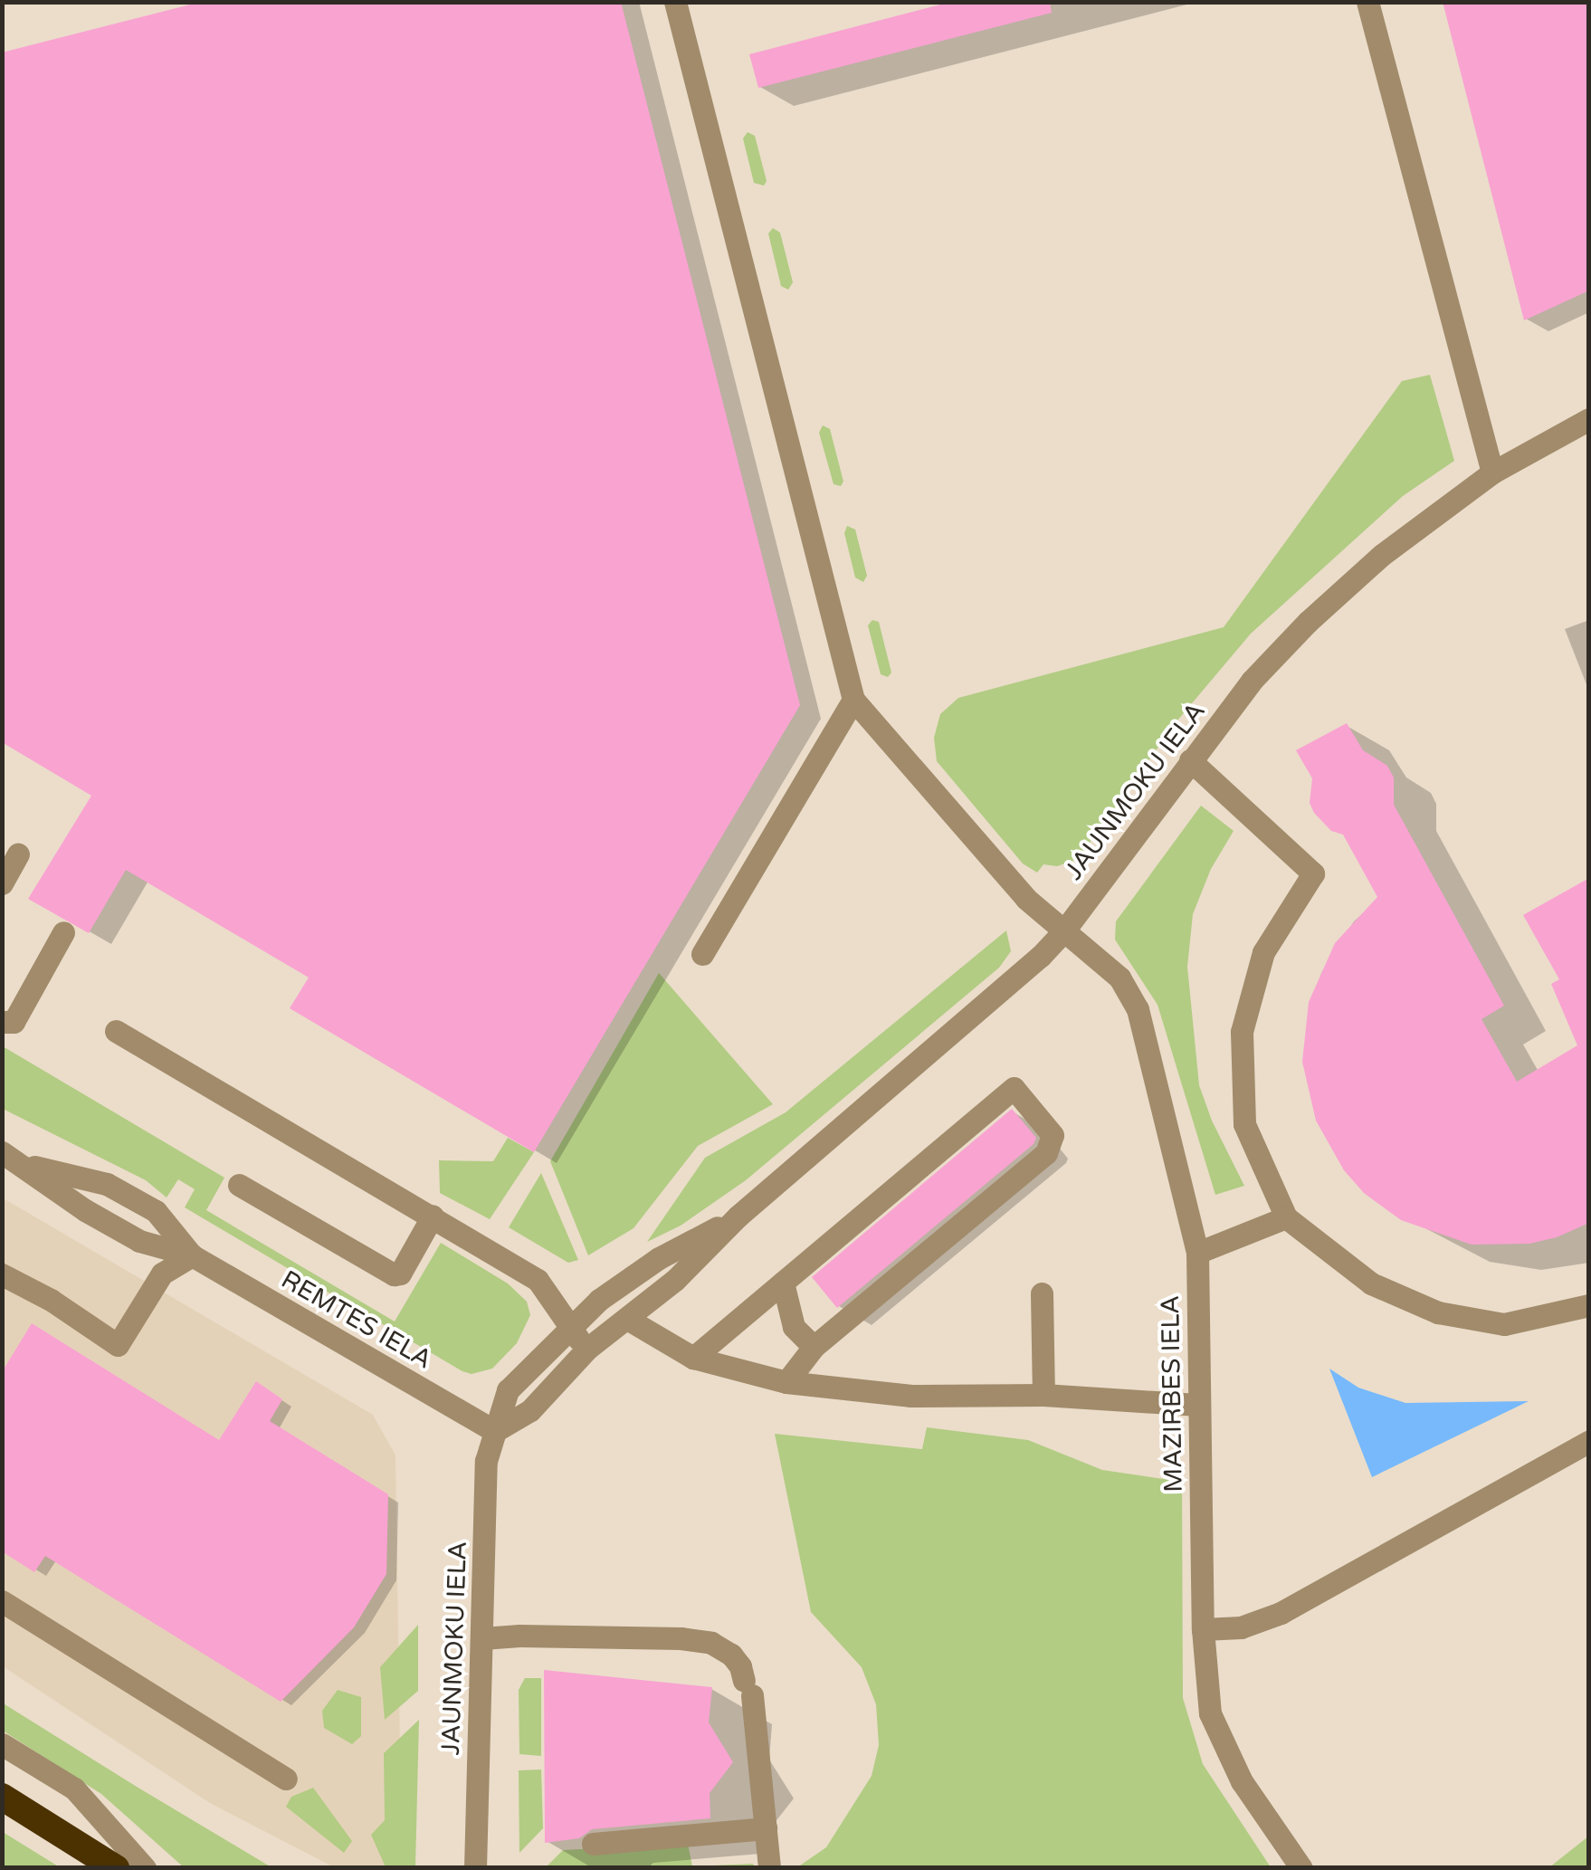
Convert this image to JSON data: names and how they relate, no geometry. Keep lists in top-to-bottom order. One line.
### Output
{"streets":{"street":["JAUNMOKU IELA","REMTES IELA","MAZIRBES IELA"]},"crossings":[["JAUNMOKU IELA","REMTES IELA"],["JAUNMOKU IELA","MAZIRBES IELA"]]}
